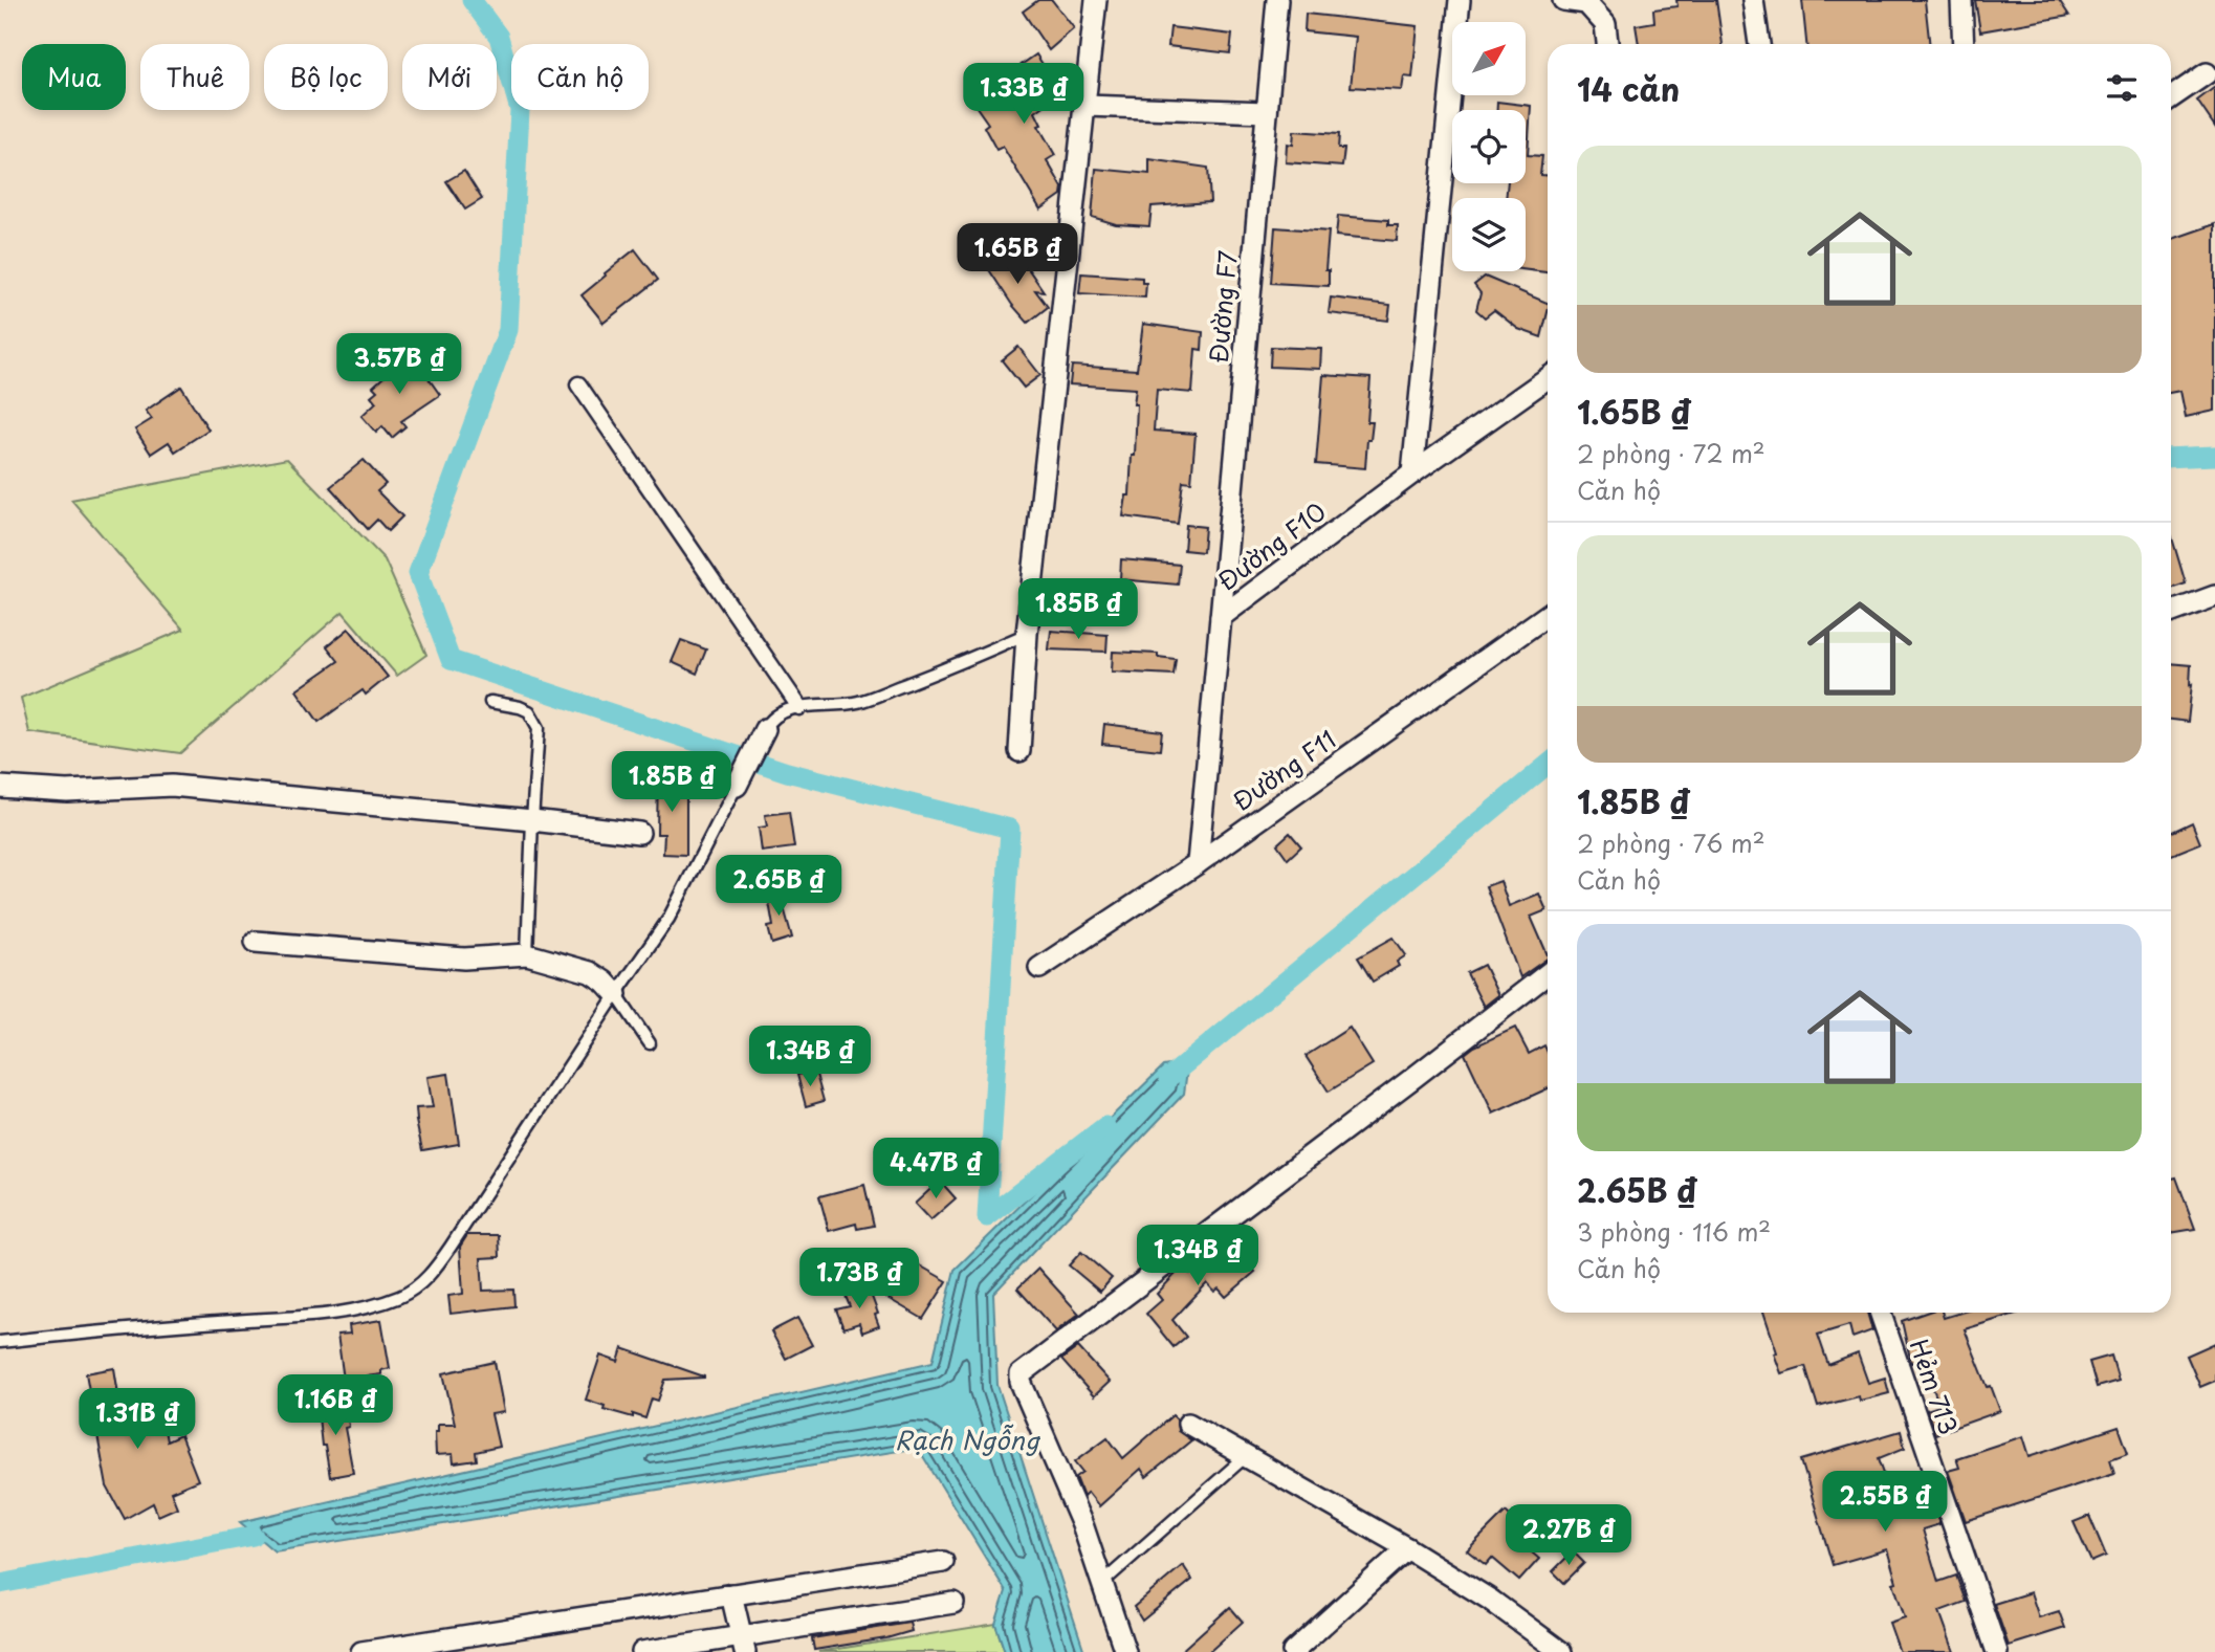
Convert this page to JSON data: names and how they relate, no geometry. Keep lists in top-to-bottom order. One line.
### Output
{"streets":{"street":["Đường F7","Đường F10","Đường F11","Hẻm 713"]},"crossings":[["Đường F7","Đường F10"],["Đường F10","Đường F11"]],"water":["Rạch Ngỗng"],"north":"top right","page":{"chip":["Mua","Thuê","Bộ lọc","Mới","Căn hộ"],"heading":"14 căn","price":["1.33B ₫","1.65B ₫","3.57B ₫","1.85B ₫","1.85B ₫","2.65B ₫","1.34B ₫","4.47B ₫","1.34B ₫","1.73B ₫","1.16B ₫","1.31B ₫","2.55B ₫","2.27B ₫"],"list":[{"name":"1.65B ₫","note":"2 phòng · 72 m² · Căn hộ"},{"name":"1.85B ₫","note":"2 phòng · 76 m² · Căn hộ"},{"name":"2.65B ₫","note":"3 phòng · 116 m² · Căn hộ"}]}}
